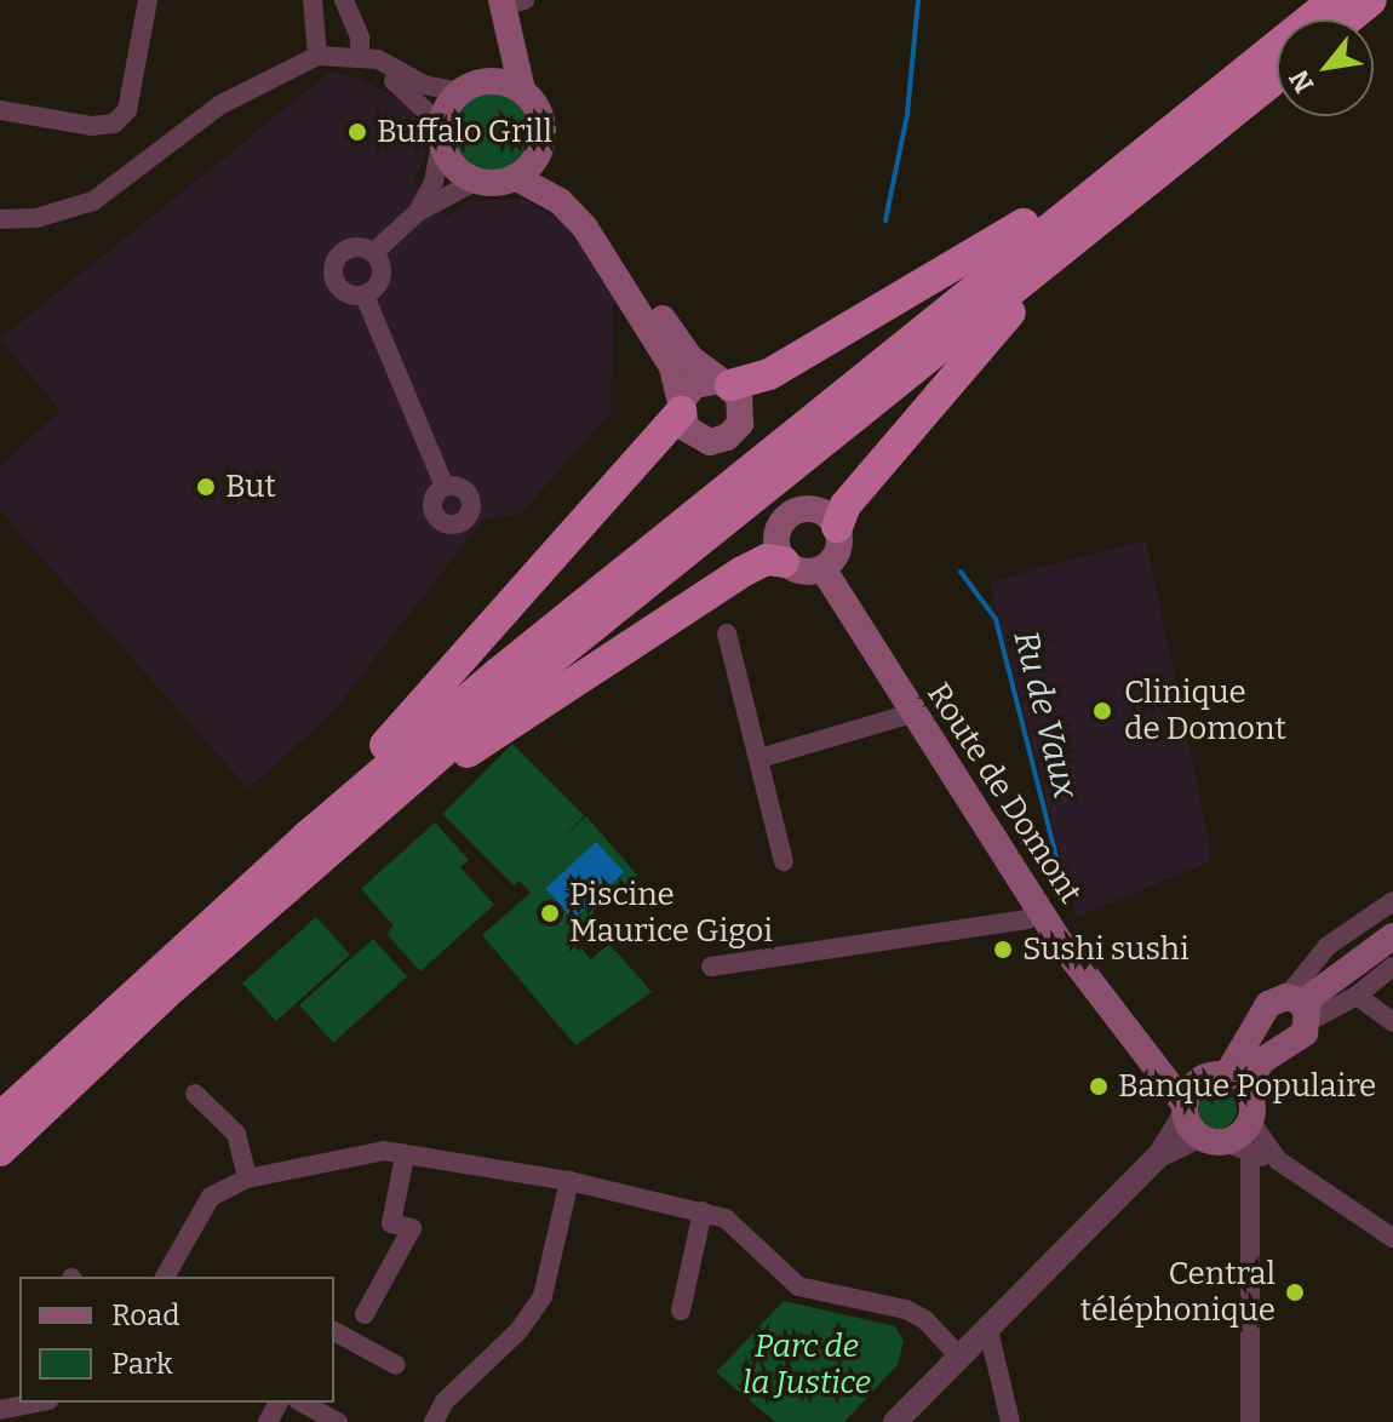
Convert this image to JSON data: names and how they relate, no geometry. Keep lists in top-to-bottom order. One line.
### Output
{"streets":{"main road":["Route de Domont"]},"water":["Ru de Vaux"],"parks":["Parc de la Justice"],"places":["Buffalo Grill","But","Clinique de Domont","Piscine Maurice Gigoi","Sushi sushi","Banque Populaire","Central téléphonique"],"legend":["Road","Park"],"north":"bottom left"}
